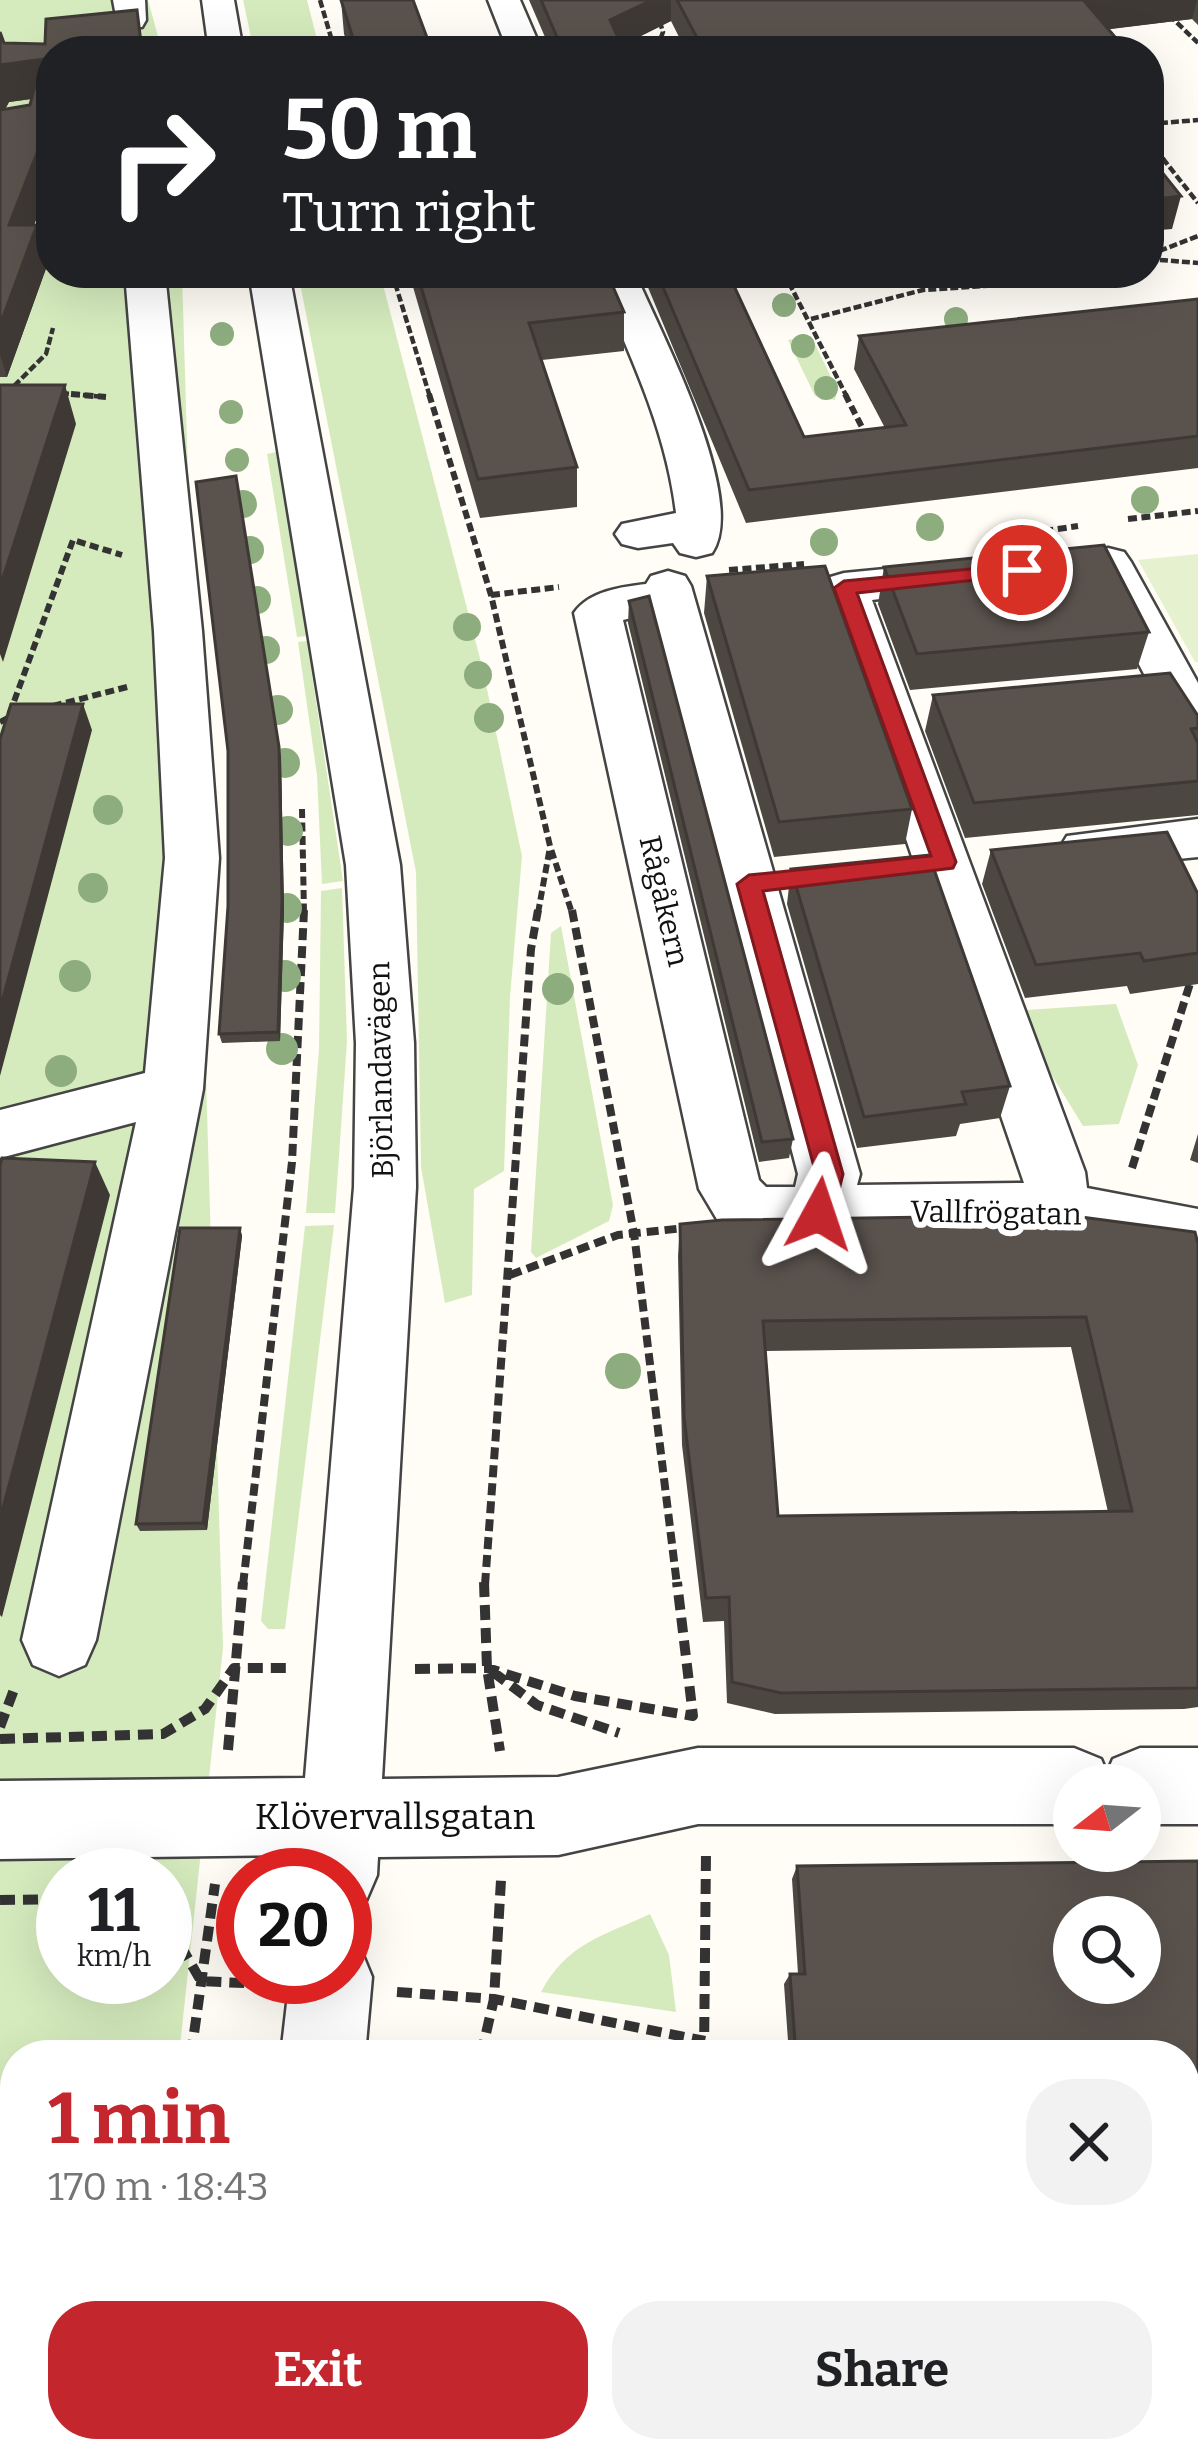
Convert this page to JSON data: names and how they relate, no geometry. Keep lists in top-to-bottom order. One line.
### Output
{"streets":{"street":["Rågåkern","Björlandavägen","Vallfrögatan","Klövervallsgatan"]},"crossings":[["Rågåkern","Vallfrögatan"],["Björlandavägen","Klövervallsgatan"]],"north":"left","page":{"turn":["50 m","Turn right"],"speed":"11 km/h","limit":"20","heading":["1 min","170 m · 18:43"],"buttons":["Exit","Share"]}}
